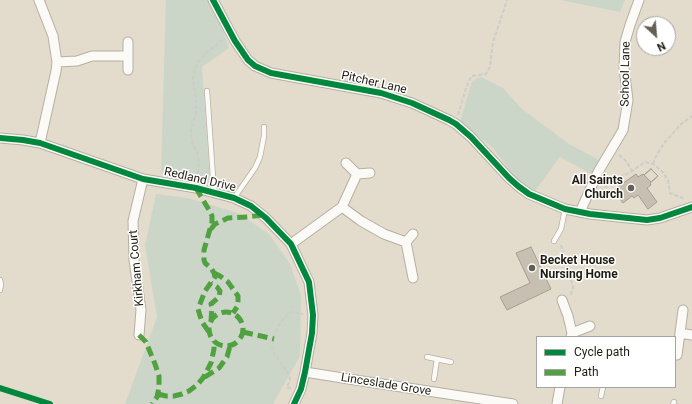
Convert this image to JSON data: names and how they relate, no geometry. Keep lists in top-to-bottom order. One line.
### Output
{"streets":{"street":["School Lane","Pitcher Lane","Redland Drive","Kirkham Court","Linceslade Grove"]},"crossings":[["School Lane","Pitcher Lane"],["Redland Drive","Kirkham Court"],["Redland Drive","Linceslade Grove"]],"places":["All Saints Church","Becket House Nursing Home"],"legend":["Cycle path","Path"],"north":"bottom right"}
